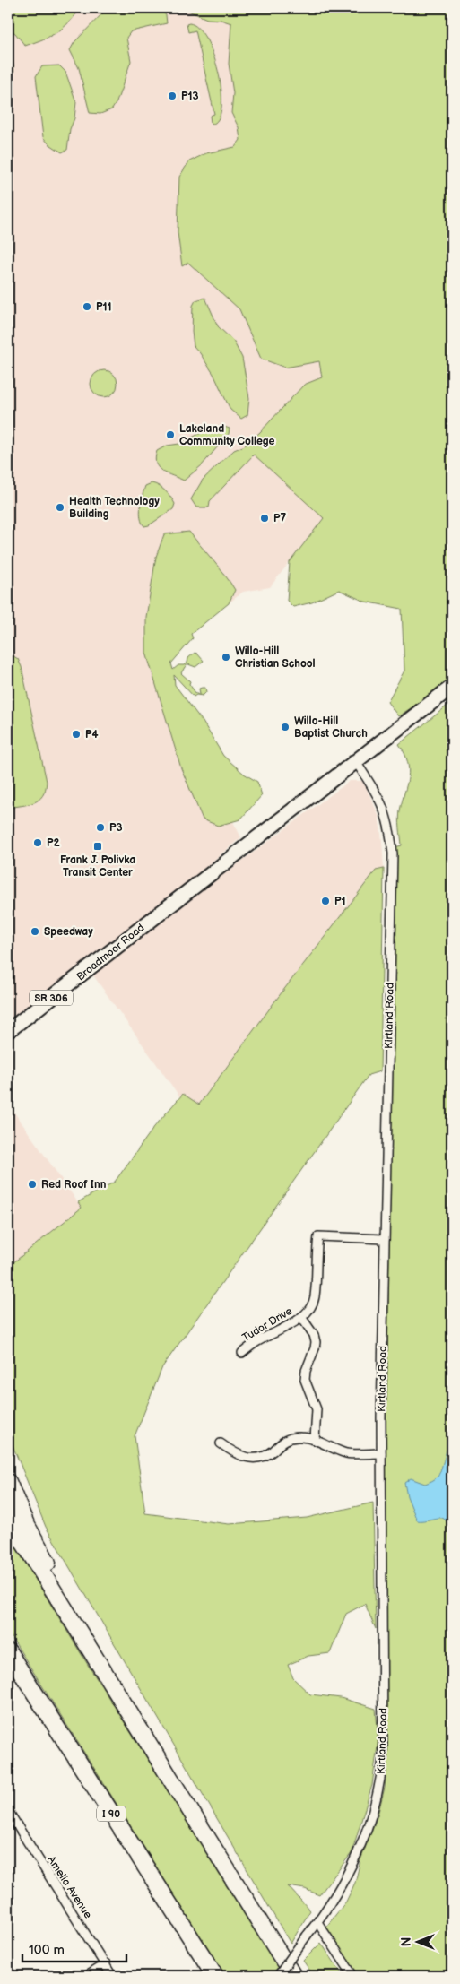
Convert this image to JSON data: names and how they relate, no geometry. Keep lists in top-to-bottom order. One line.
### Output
{"streets":{"highway":["I 90"],"main road":["Broadmoor Road","SR 306"],"street":["Kirtland Road","Tudor Drive","Amelia Avenue"]},"crossings":[["Broadmoor Road","SR 306"],["Broadmoor Road","Kirtland Road"],["SR 306","Kirtland Road"],["Kirtland Road","Tudor Drive"]],"places":{"other":["P13","P11","Lakeland Community College","Health Technology Building","P7","Willo-Hill Christian School","Willo-Hill Baptist Church","P4","P3","P2","P1","Speedway","Red Roof Inn"],"transit":["Frank J. Polivka Transit Center"]},"scale_bar":"100 m","north":"left"}
